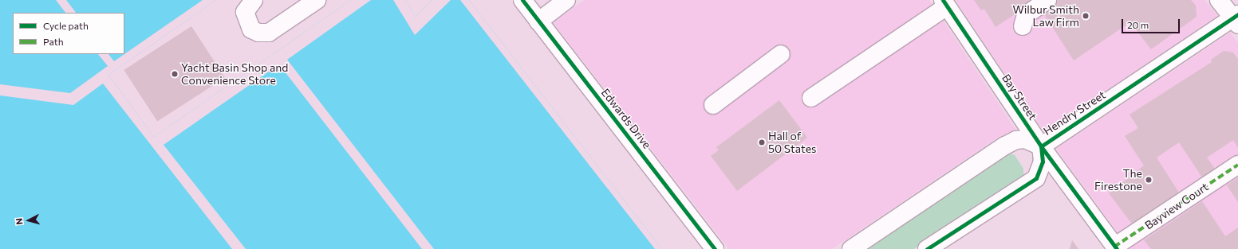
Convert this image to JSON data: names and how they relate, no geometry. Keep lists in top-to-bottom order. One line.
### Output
{"streets":{"street":["Bay Street","Hendry Street","Edwards Drive","Bayview Court"]},"crossings":[["Bay Street","Hendry Street"],["Bay Street","Bayview Court"]],"places":["Wilbur Smith Law Firm","Yacht Basin Shop and Convenience Store","Hall of 50 States","The Firestone"],"legend":["Cycle path","Path"],"scale_bar":"20 m","north":"left"}
